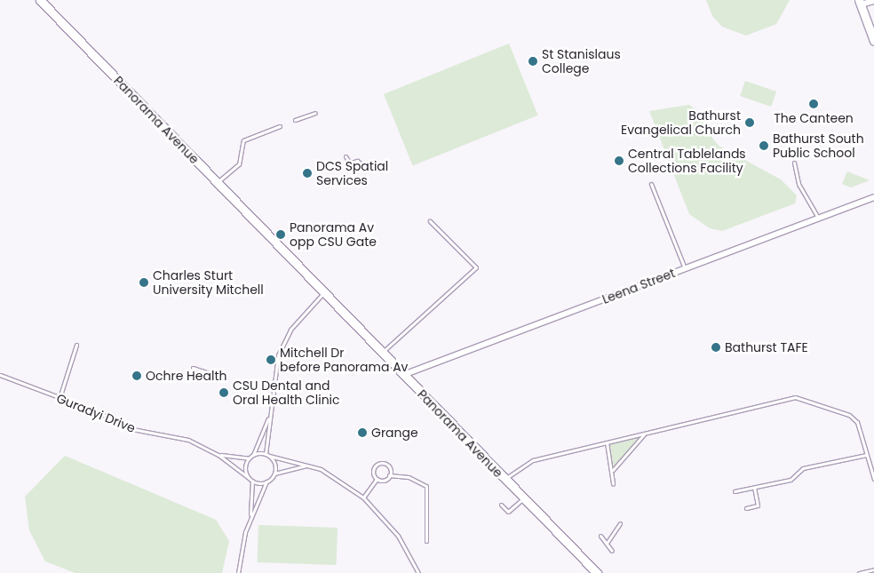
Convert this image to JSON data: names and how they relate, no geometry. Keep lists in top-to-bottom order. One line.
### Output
{"streets":{"street":["Panorama Avenue","Leena Street"],"lane":["Guradyi Drive"]},"crossings":[["Panorama Avenue","Leena Street"]],"places":["St Stanislaus College","The Canteen","Bathurst Evangelical Church","Bathurst South Public School","Central Tablelands Collections Facility","DCS Spatial Services","Panorama Av opp CSU Gate","Charles Sturt University Mitchell","Bathurst TAFE","Mitchell Dr before Panorama Av","Ochre Health","CSU Dental and Oral Health Clinic","Grange"]}
